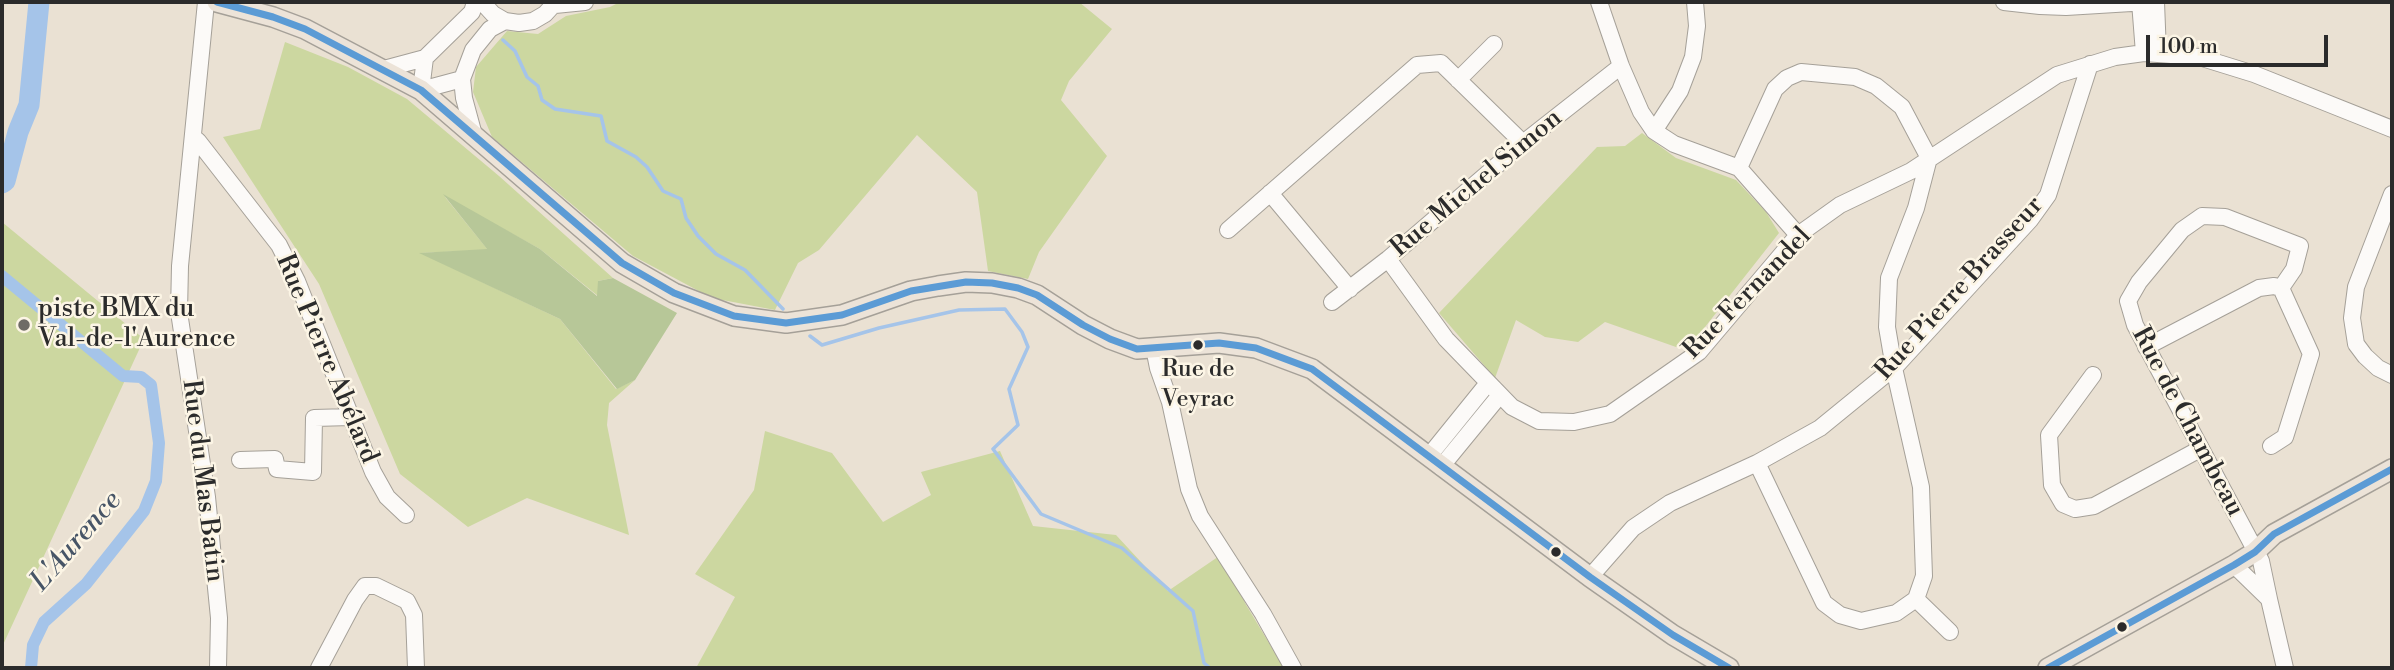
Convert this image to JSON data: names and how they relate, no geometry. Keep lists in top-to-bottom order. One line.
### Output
{"streets":{"street":["Rue Michel Simon","Rue Pierre Brasseur","Rue Fernandel","Rue Pierre Abélard","Rue de Chambeau","Rue du Mas Batin"]},"crossings":[["Rue Michel Simon","Rue Fernandel"],["Rue Pierre Brasseur","Rue Fernandel"],["Rue Pierre Abélard","Rue du Mas Batin"]],"water":["L'Aurence"],"places":["piste BMX du Val-de-l'Aurence","Rue de Veyrac"],"scale_bar":"100 m"}
